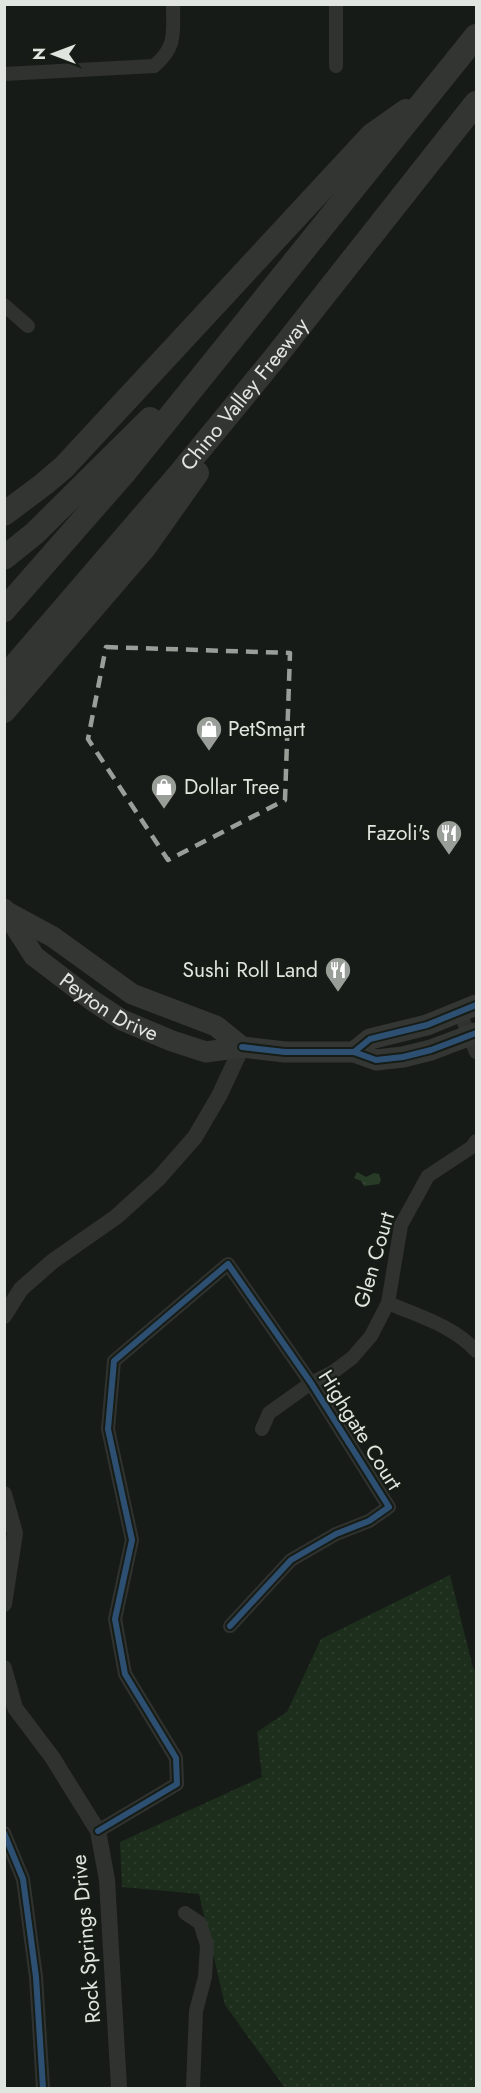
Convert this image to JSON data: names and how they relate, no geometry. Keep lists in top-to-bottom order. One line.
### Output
{"streets":{"highway":["Chino Valley Freeway"],"main road":["Peyton Drive"],"street":["Glen Court","Highgate Court","Rock Springs Drive"]},"crossings":[["Glen Court","Highgate Court"],["Highgate Court","Rock Springs Drive"]],"places":{"shop":["PetSmart","Dollar Tree"],"restaurant":["Fazoli's","Sushi Roll Land"]},"north":"left"}
